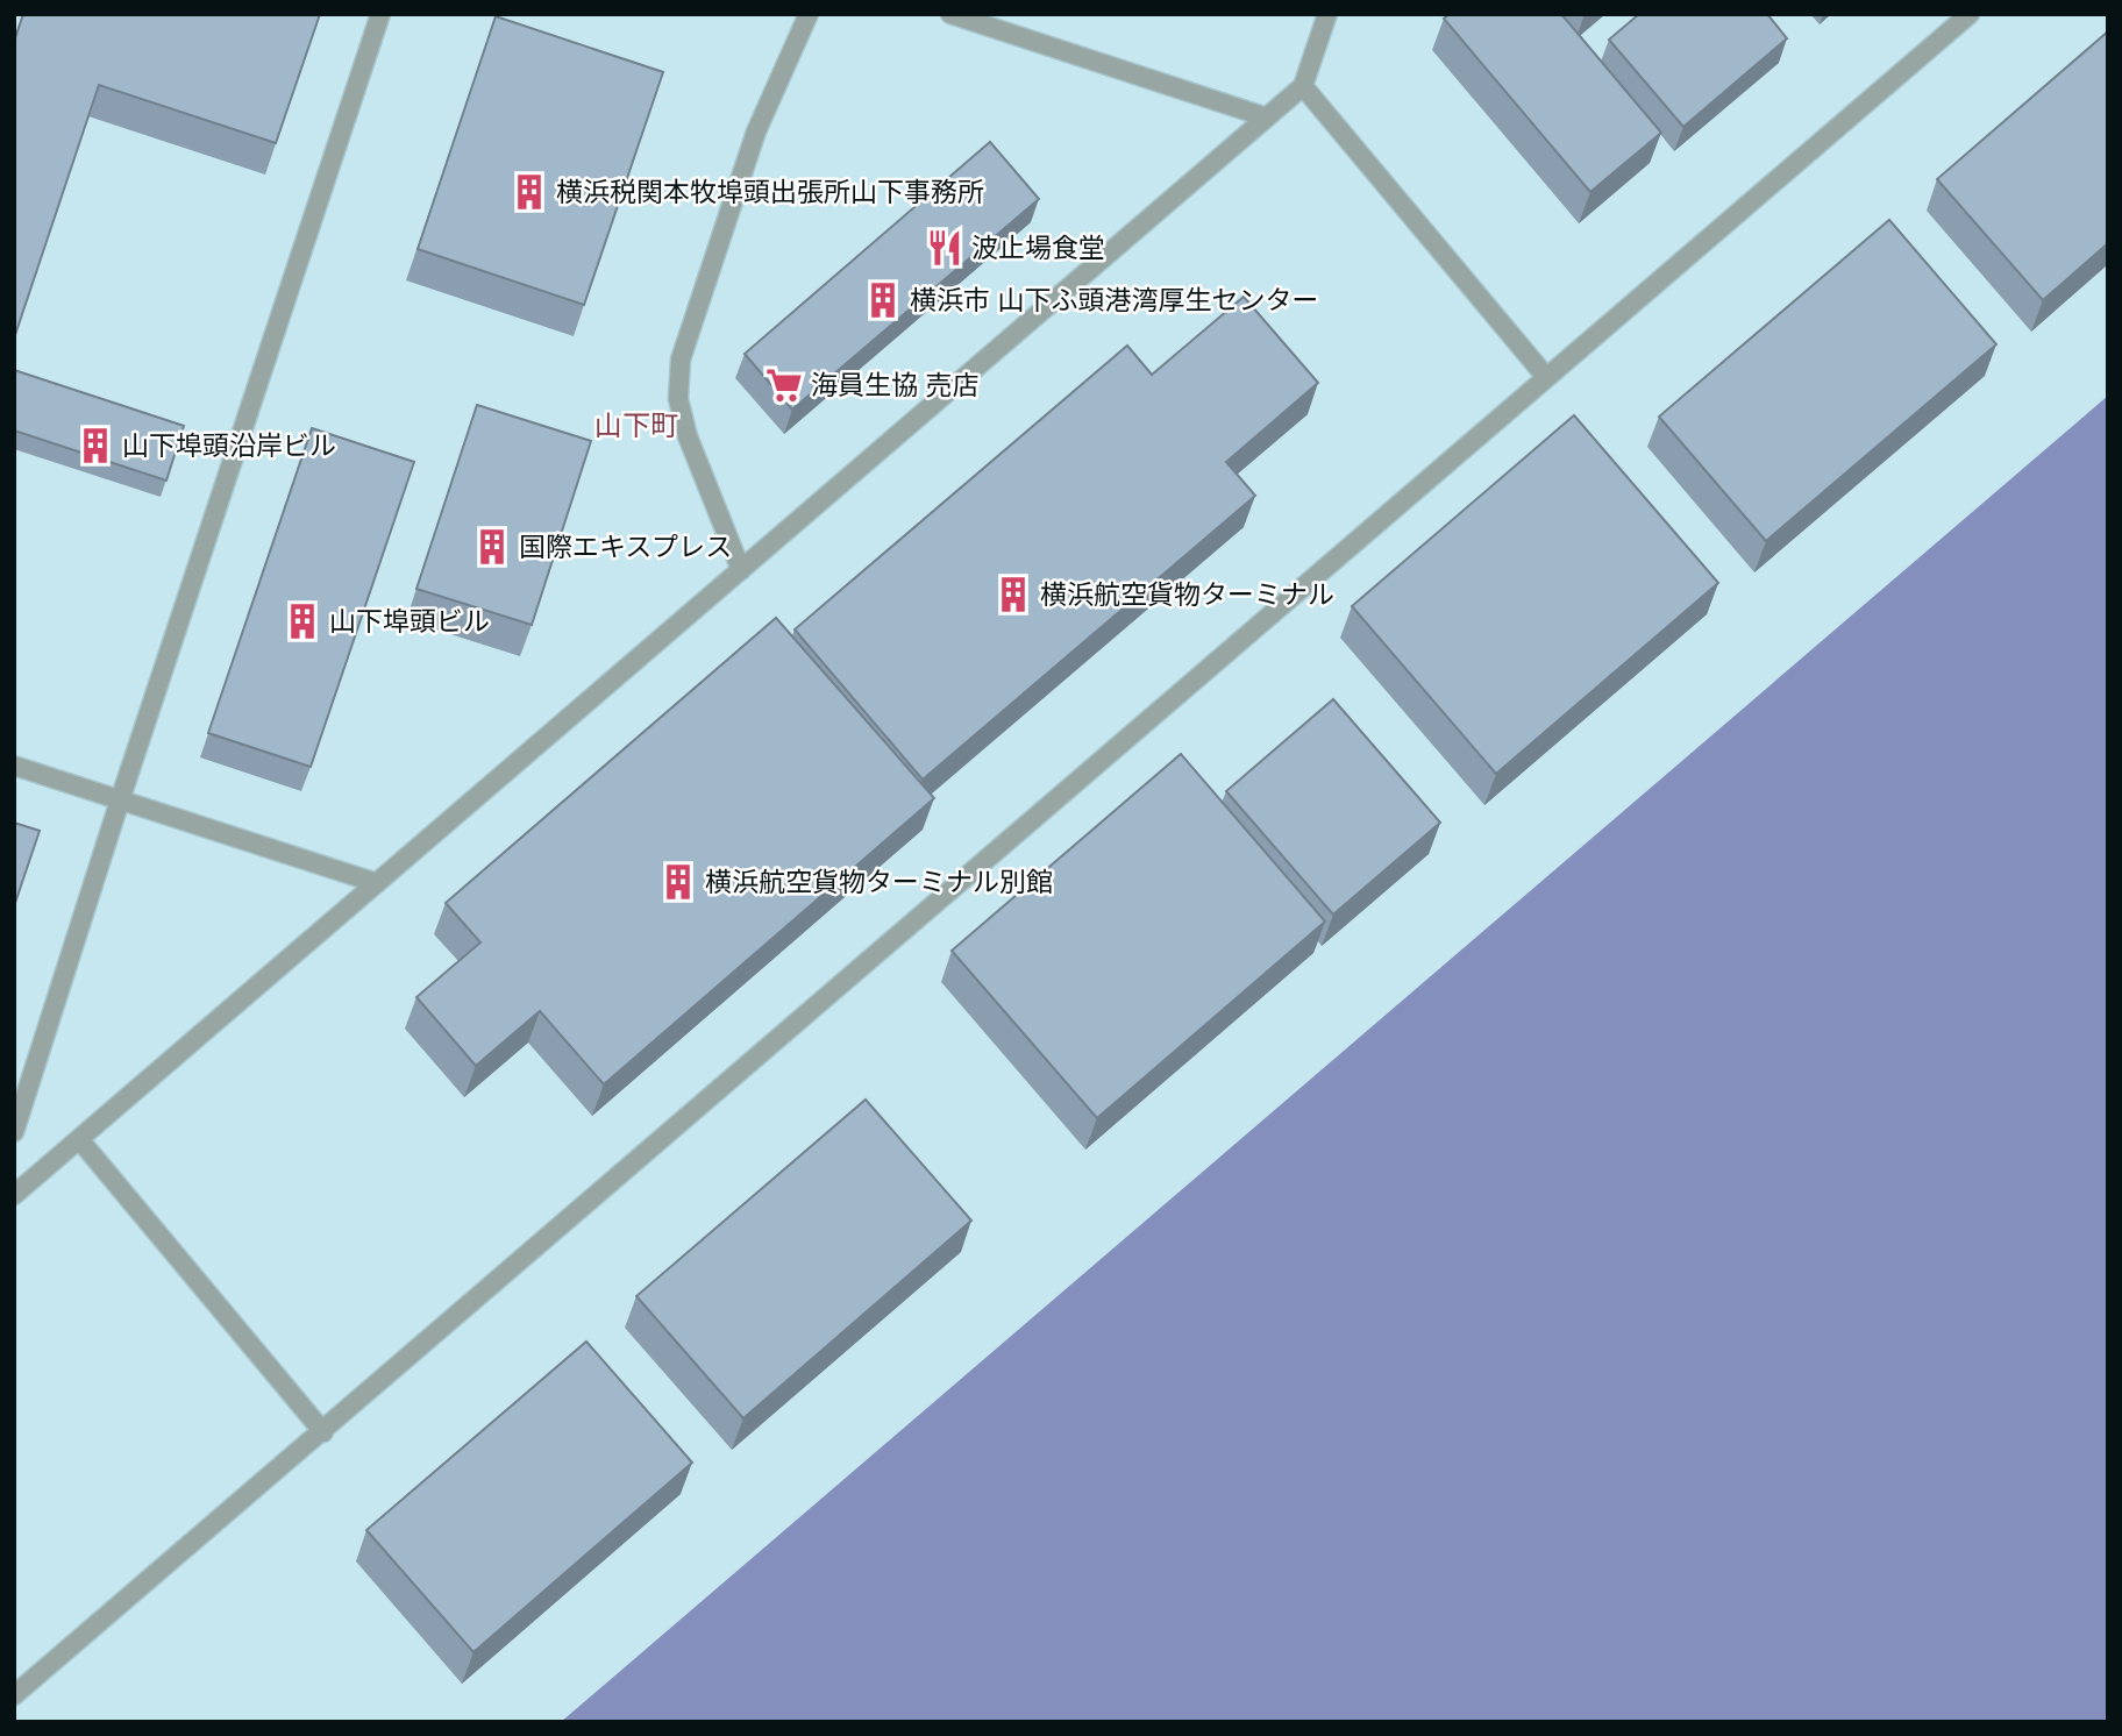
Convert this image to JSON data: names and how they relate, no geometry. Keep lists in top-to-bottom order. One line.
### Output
{"districts":["山下町"],"places":{"building":["横浜税関本牧埠頭出張所山下事務所","横浜市 山下ふ頭港湾厚生センター","山下埠頭沿岸ビル","国際エキスプレス","横浜航空貨物ターミナル","山下埠頭ビル","横浜航空貨物ターミナル別館"],"restaurant":["波止場食堂"],"supermarket":["海員生協 売店"]}}
